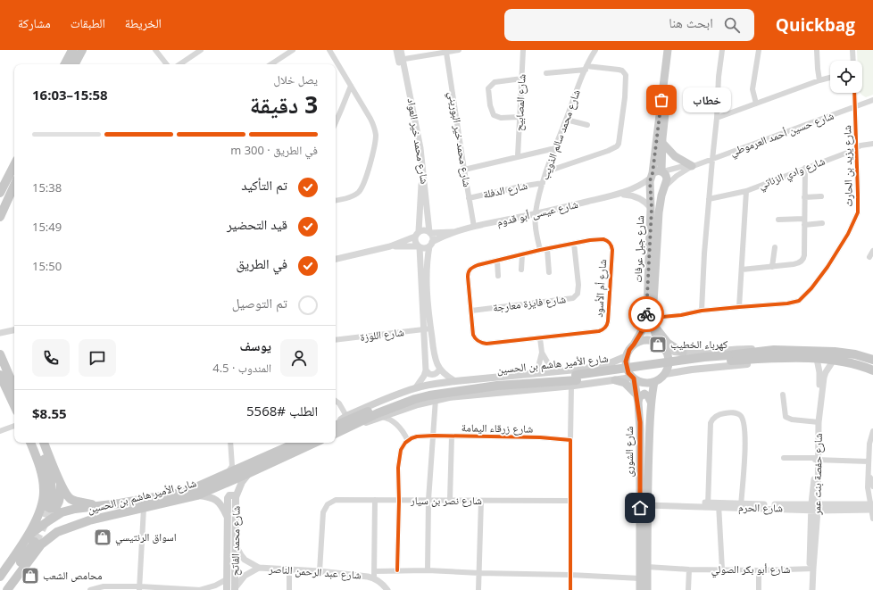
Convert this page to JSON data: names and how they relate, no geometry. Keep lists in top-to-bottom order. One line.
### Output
{"streets":{"highway":["شارع الأمير هاشم بن الحسين"],"main road":["شارع جبل عرفات","شارع الشورى","شارع محمد الفاتح"],"street":["شارع المصابيح","شارع حسين أحمد العرموطي","شارع محمد سالم الذويب","شارع محمد خير البوريني","شارع محمد خير العواد","شارع يزيد بن الحارث","شارع وادي الزناتي","شارع الدفلة","شارع عيسى أبو قدوم","شارع أم الأسود","شارع فايزة معارجة","شارع اللوزة","شارع زرقاء اليمامة","شارع حفصة بنت عمر","شارع نصر بن سيار","شارع الحرم","شارع أبو بكر الصولي","شارع عبد الرحمن الناصر"]},"crossings":[["شارع حسين أحمد العرموطي","شارع يزيد بن الحارث"],["شارع حسين أحمد العرموطي","شارع جبل عرفات"],["شارع محمد سالم الذويب","شارع الدفلة"],["شارع محمد سالم الذويب","شارع عيسى أبو قدوم"],["شارع محمد خير البوريني","شارع الدفلة"],["شارع محمد خير البوريني","شارع عيسى أبو قدوم"],["شارع محمد خير العواد","شارع عيسى أبو قدوم"],["شارع يزيد بن الحارث","شارع وادي الزناتي"],["شارع يزيد بن الحارث","شارع جبل عرفات"],["شارع عيسى أبو قدوم","شارع جبل عرفات"],["شارع جبل عرفات","شارع الأمير هاشم بن الحسين"],["شارع جبل عرفات","شارع الشورى"],["شارع أم الأسود","شارع فايزة معارجة"],["شارع الأمير هاشم بن الحسين","شارع الشورى"],["شارع الأمير هاشم بن الحسين","شارع حفصة بنت عمر"],["شارع الأمير هاشم بن الحسين","شارع محمد الفاتح"],["شارع الشورى","شارع الحرم"],["شارع الشورى","شارع أبو بكر الصولي"],["شارع حفصة بنت عمر","شارع الحرم"],["شارع حفصة بنت عمر","شارع أبو بكر الصولي"],["شارع نصر بن سيار","شارع عبد الرحمن الناصر"],["شارع محمد الفاتح","شارع عبد الرحمن الناصر"]],"places":{"other":["خطاب"],"shop":["كهرباء الخطيب","اسواق الرنتيسي","محامص الشعب"]},"page":{"header":"Quickbag","search":"ابحث هنا","nav":["الخريطة","الطبقات","مشاركة"],"heading":["3 دقيقة","يصل خلال","15:58–16:03"],"panel":["يوسف","المندوب · 4.5","الطلب #5568","$8.55"],"bubble":"خطاب","bar":"في الطريق · 300 m","list":[["تم التأكيد","15:38"],["قيد التحضير","15:49"],["في الطريق","15:50"],"تم التوصيل"]}}
